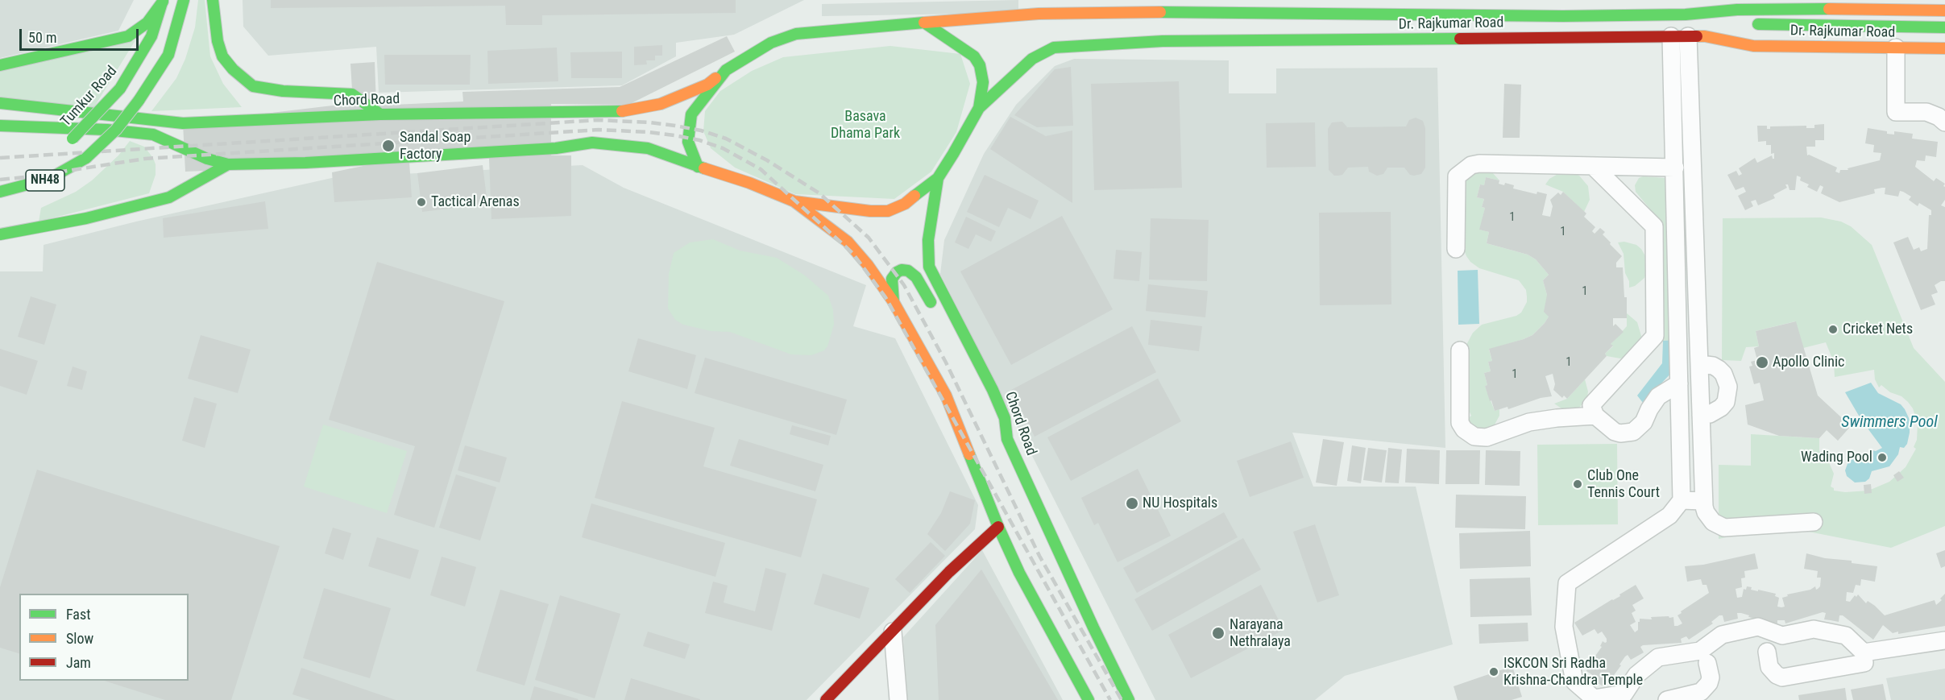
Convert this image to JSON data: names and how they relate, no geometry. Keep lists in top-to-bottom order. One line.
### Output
{"streets":{"main road":["Dr. Rajkumar Road","Tumkur Road","Chord Road","NH48"]},"crossings":[["Dr. Rajkumar Road","Chord Road"]],"water":["Swimmers Pool"],"parks":["Basava Dhama Park"],"places":["Sandal Soap Factory","Tactical Arenas","Cricket Nets","Apollo Clinic","Wading Pool","Club One Tennis Court","NU Hospitals","Narayana Nethralaya","ISKCON Sri Radha Krishna-Chandra Temple"],"house_numbers":["1","1","1","1","1"],"legend":["Fast","Slow","Jam"],"scale_bar":"50 m"}
